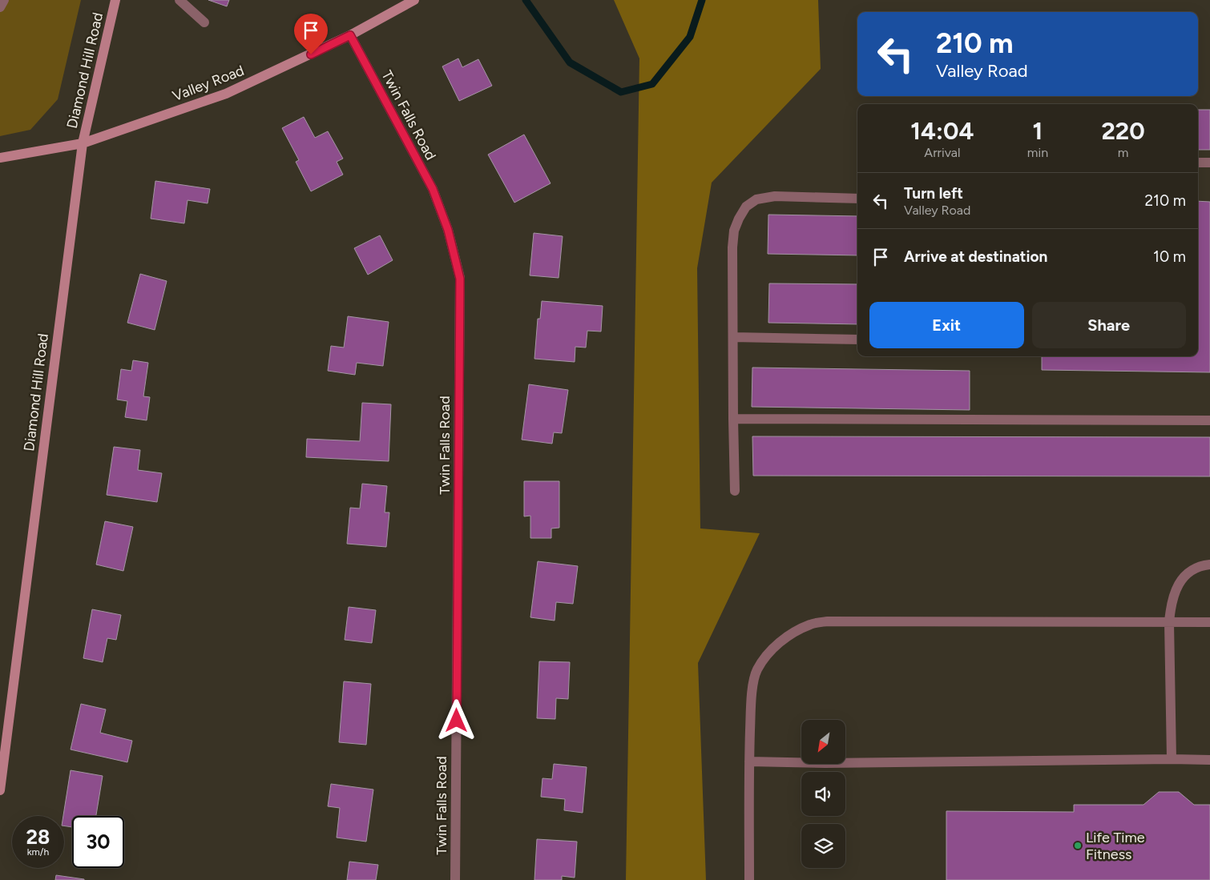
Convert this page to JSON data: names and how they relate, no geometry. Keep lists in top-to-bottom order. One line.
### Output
{"streets":{"main road":["Diamond Hill Road","Valley Road"],"street":["Twin Falls Road"]},"crossings":[["Diamond Hill Road","Valley Road"],["Valley Road","Twin Falls Road"]],"places":["Life Time Fitness"],"north":"bottom left","page":{"turn":["210 m","Valley Road"],"eta":["14:04","Arrival","1","min","220","m"],"list":[{"name":"Turn left","note":"Valley Road","value":"210 m"},{"name":"Arrive at destination","value":"10 m"}],"buttons":["Exit","Share"],"speed":"28 km/h","limit":"30"}}
